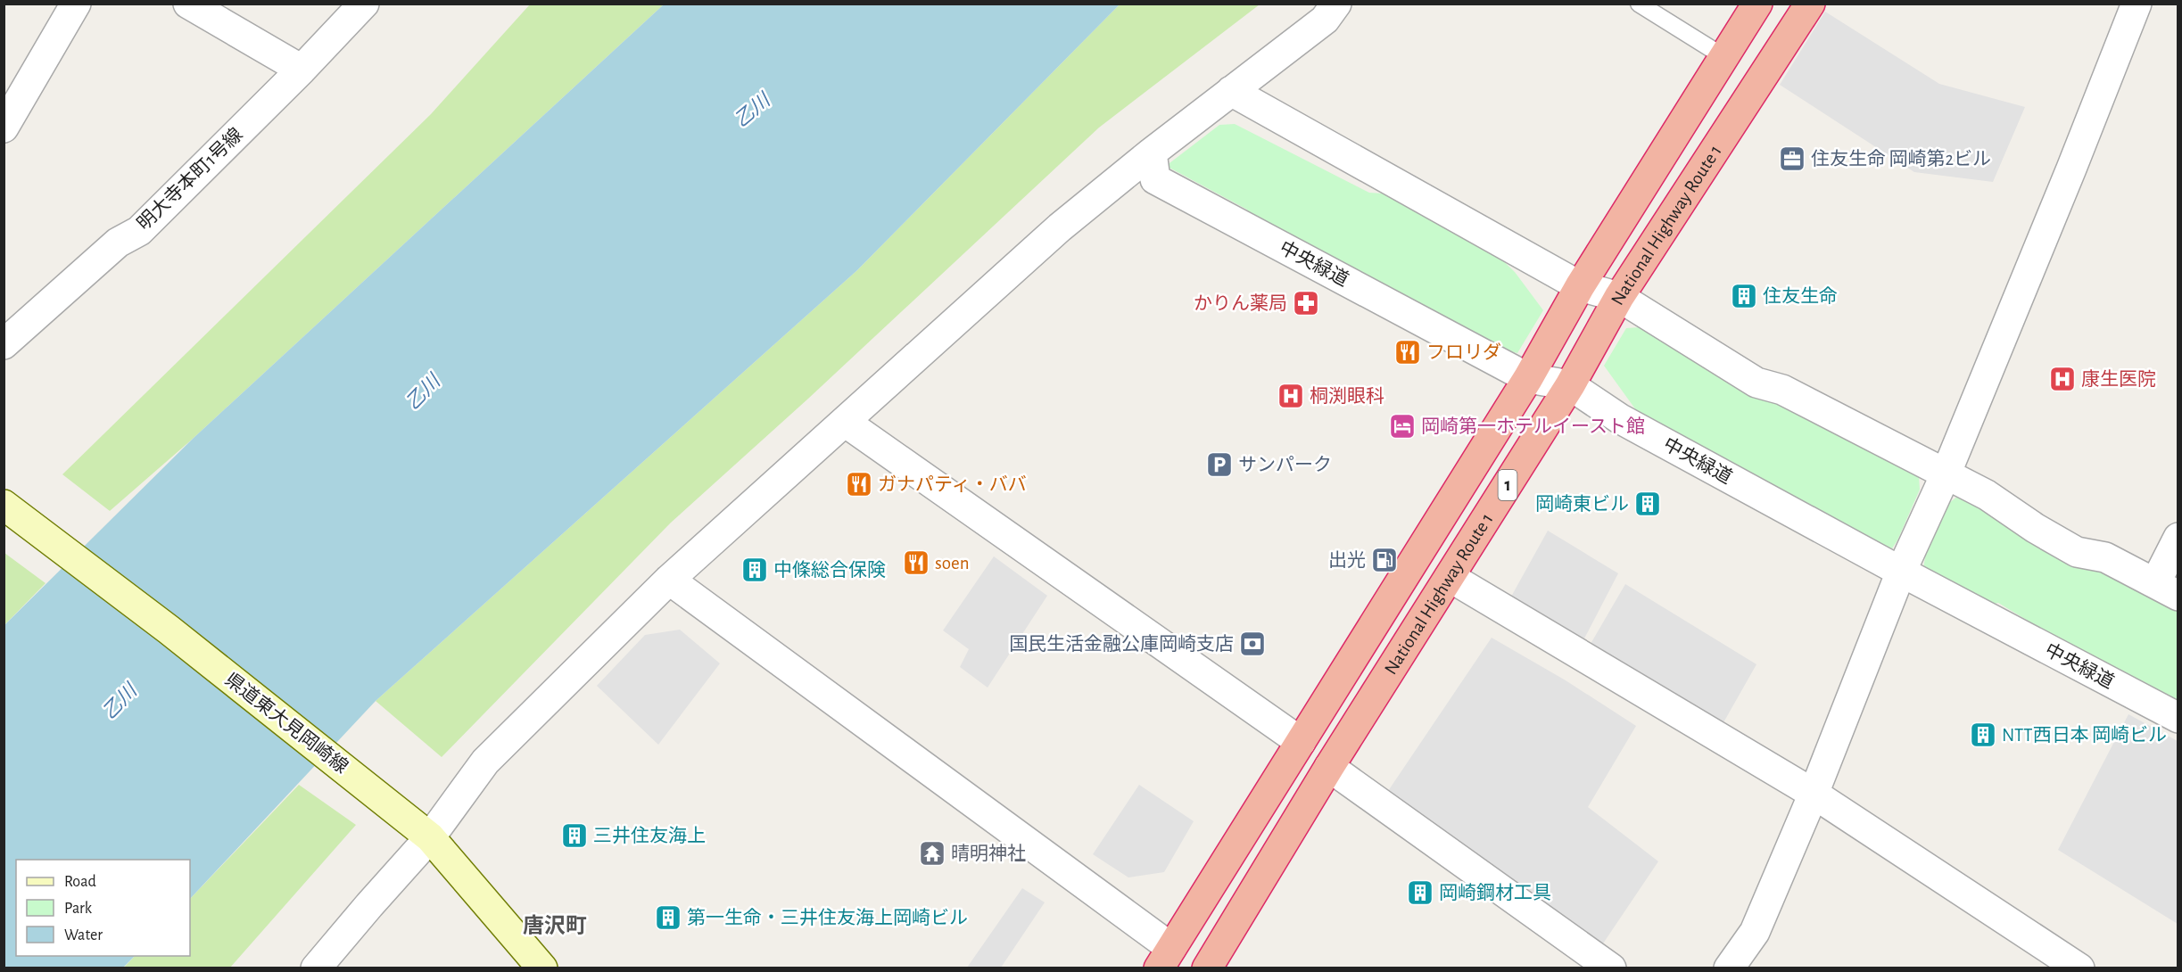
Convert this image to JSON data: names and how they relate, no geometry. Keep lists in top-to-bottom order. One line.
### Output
{"streets":{"highway":["National Highway Route 1","1"],"main road":["県道東大見岡崎線"],"street":["明大寺本町1号線","中央緑道"]},"crossings":[["National Highway Route 1","中央緑道"]],"districts":["唐沢町"],"water":["乙川"],"places":{"office":["住友生命 岡崎第2ビル"],"building":["住友生命","岡崎東ビル","中條総合保険","NTT西日本 岡崎ビル","三井住友海上","岡崎鋼材工具","第一生命・三井住友海上岡崎ビル"],"pharmacy":["かりん薬局"],"restaurant":["フロリダ","ガナパティ・ババ","soen"],"hospital":["康生医院","桐渕眼科"],"hotel":["岡崎第一ホテルイースト館"],"parking":["サンパーク"],"fuel station":["出光"],"bank":["国民生活金融公庫岡崎支店"],"temple":["晴明神社"]},"legend":["Road","Park","Water"]}
